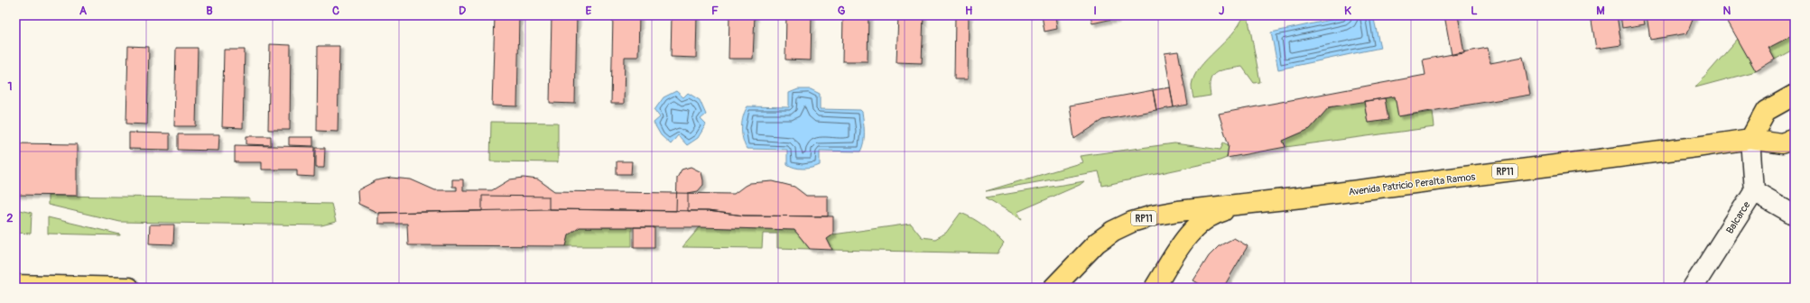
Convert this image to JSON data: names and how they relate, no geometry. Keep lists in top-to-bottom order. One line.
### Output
{"streets":{"main road":["RP11","Avenida Patricio Peralta Ramos"],"street":["Balcarce"]},"crossings":[["RP11","Avenida Patricio Peralta Ramos"],["Avenida Patricio Peralta Ramos","Balcarce"]],"grid":{"columns":["A","B","C","D","E","F","G","H","I","J","K","L","M","N"],"rows":["1","2"]}}
